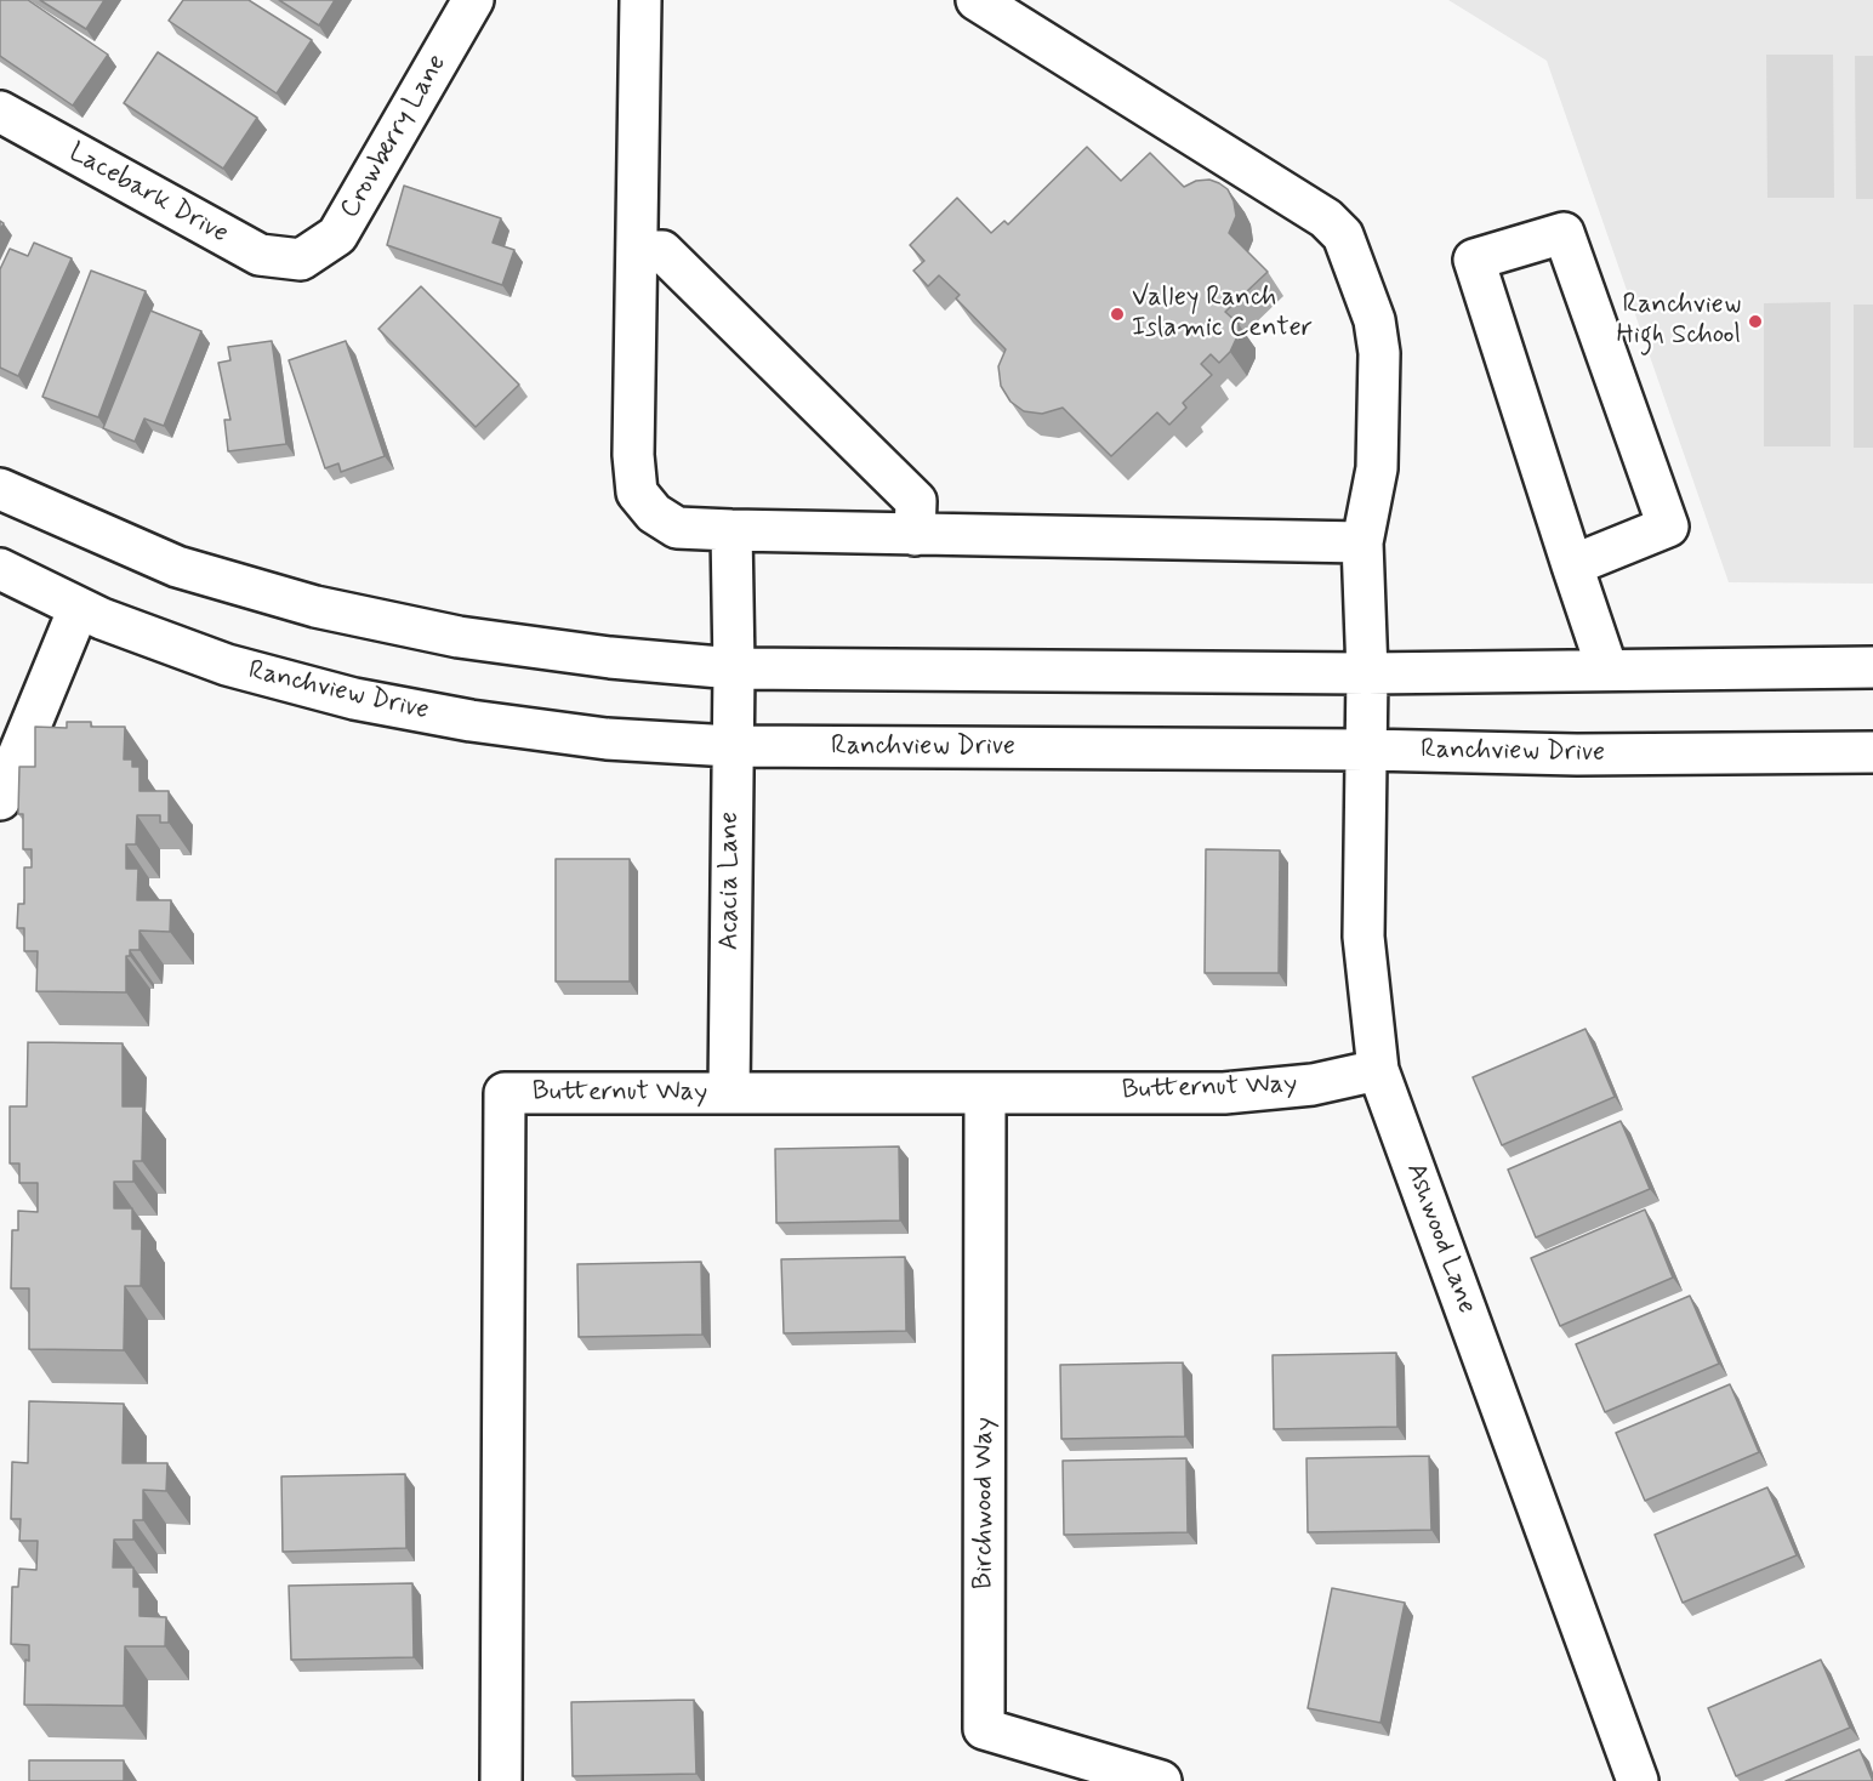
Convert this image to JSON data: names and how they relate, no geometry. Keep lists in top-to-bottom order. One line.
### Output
{"streets":{"street":["Crowberry Lane","Lacebark Drive","Ranchview Drive","Acacia Lane","Butternut Way","Ashwood Lane","Birchwood Way"]},"crossings":[["Crowberry Lane","Lacebark Drive"],["Ranchview Drive","Acacia Lane"],["Ranchview Drive","Ashwood Lane"],["Acacia Lane","Butternut Way"],["Butternut Way","Ashwood Lane"],["Butternut Way","Birchwood Way"]],"places":["Valley Ranch Islamic Center","Ranchview High School"]}
